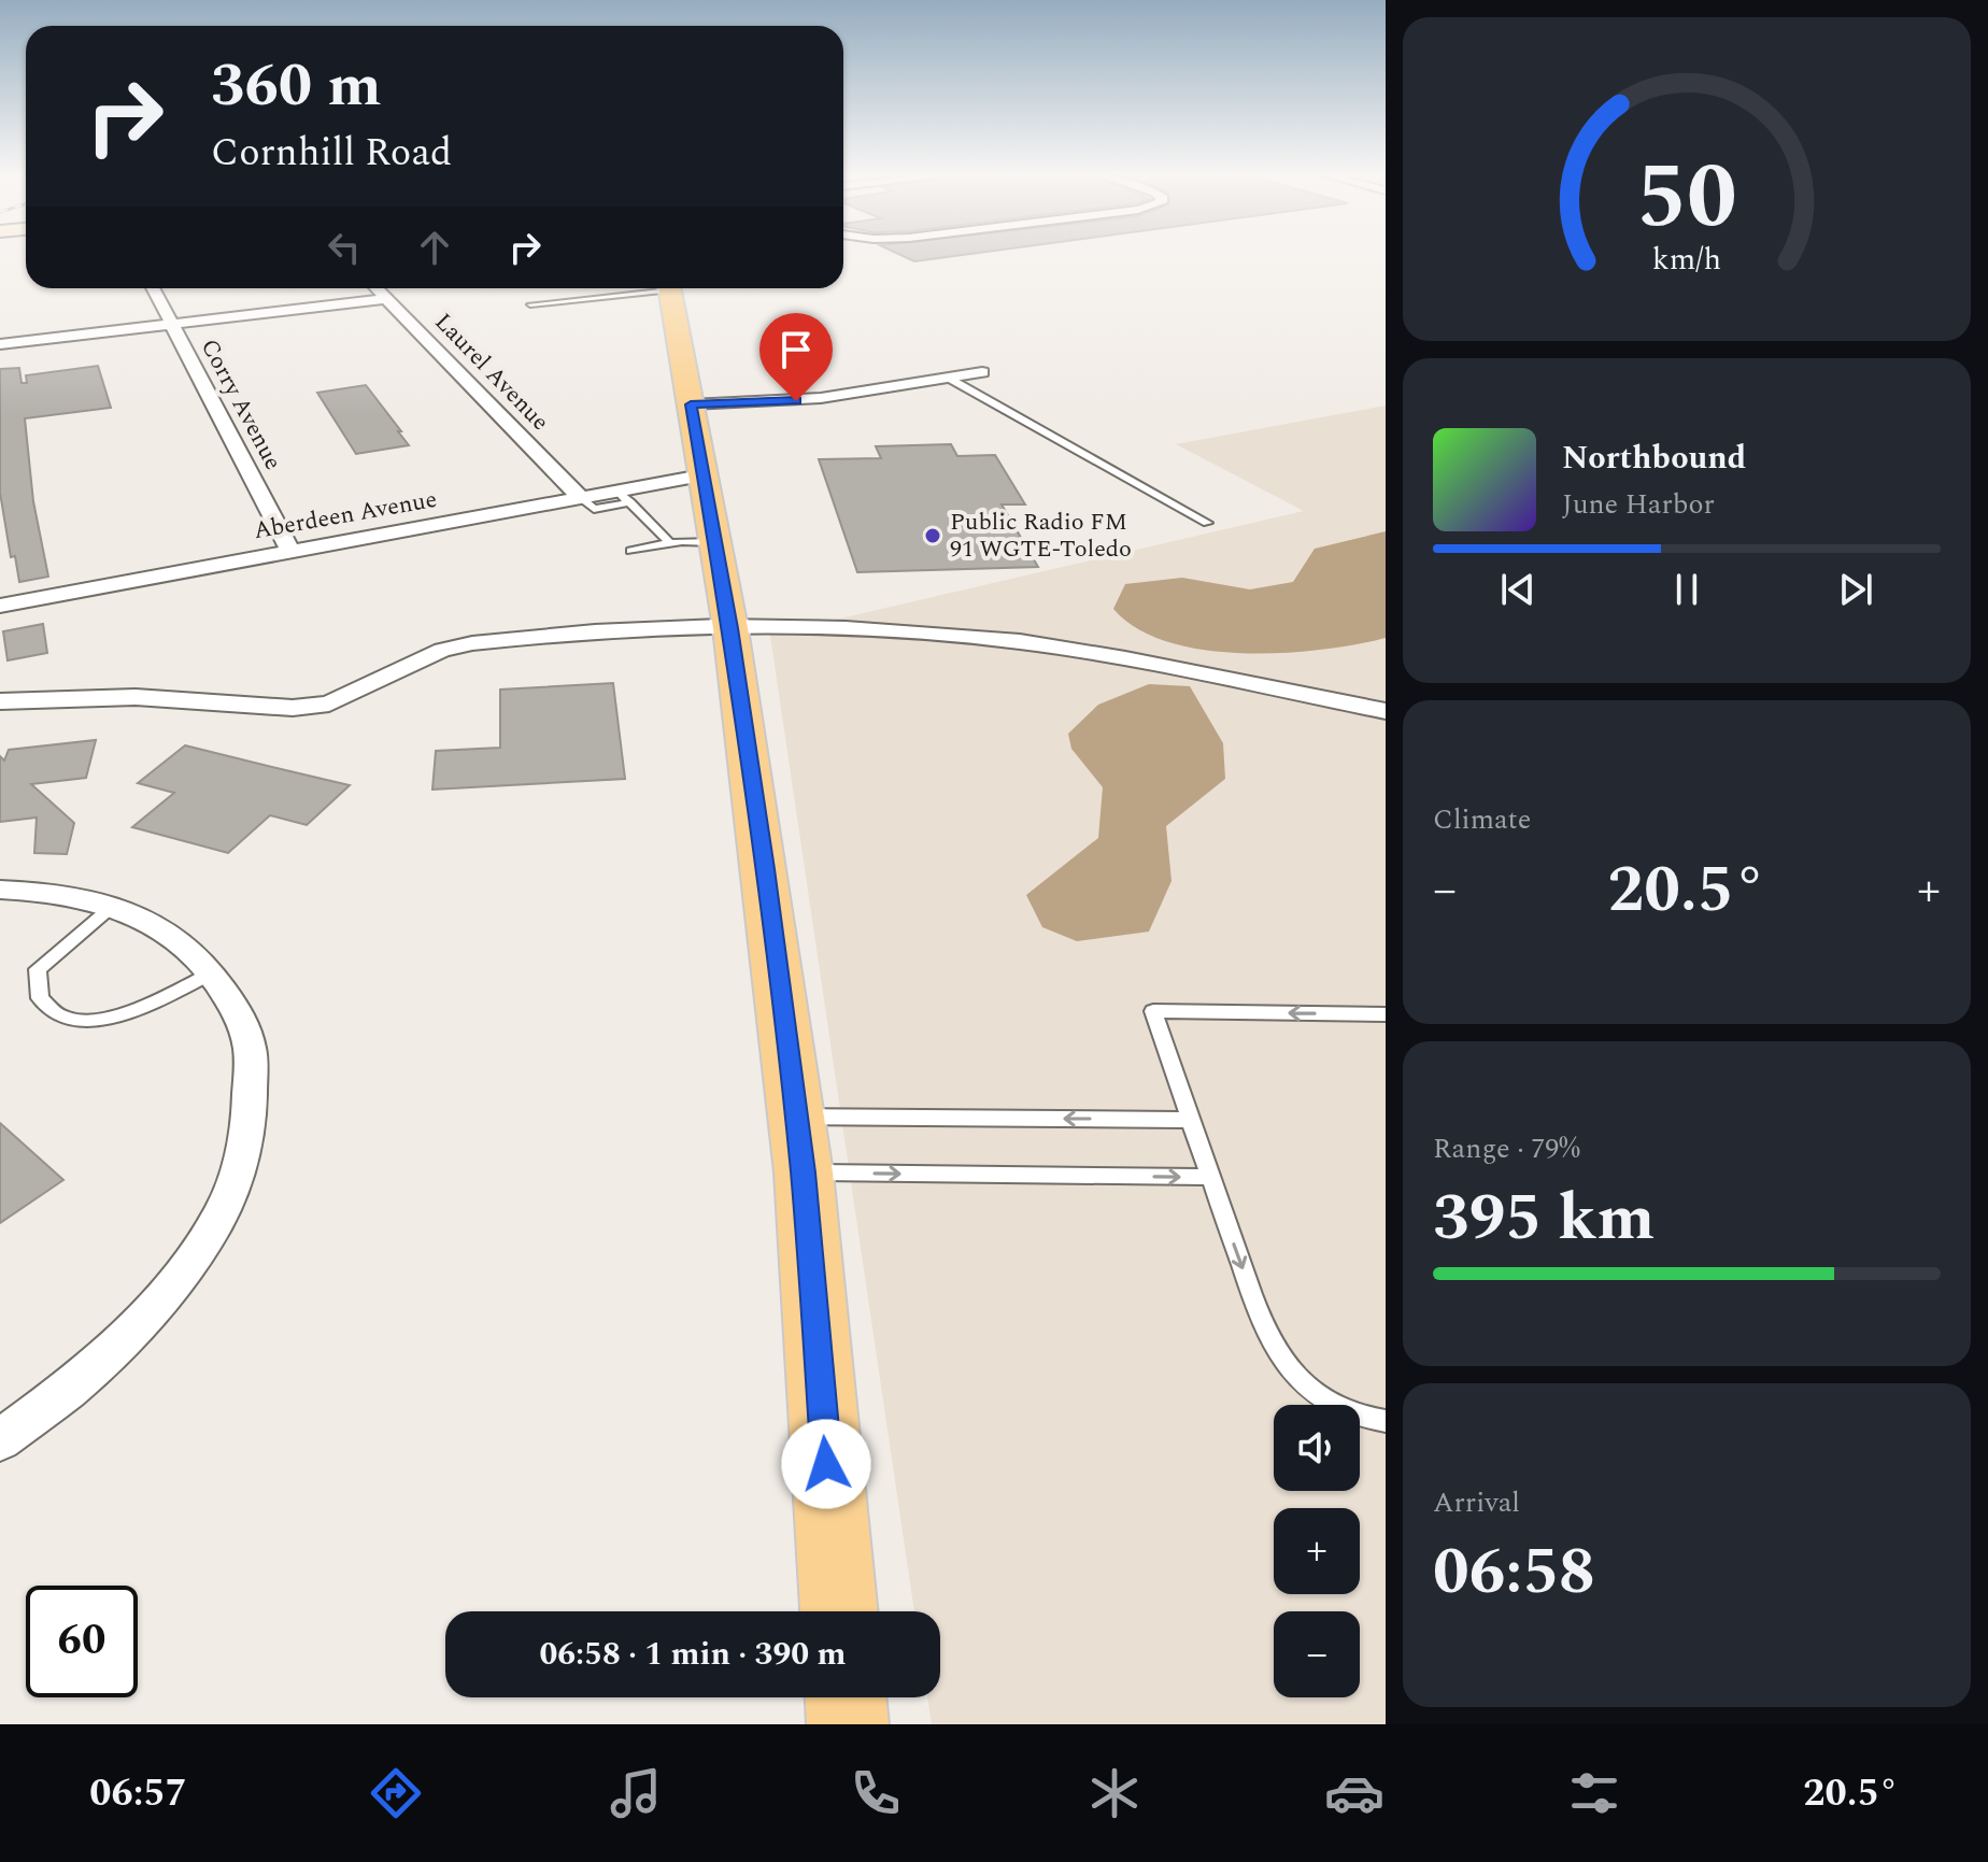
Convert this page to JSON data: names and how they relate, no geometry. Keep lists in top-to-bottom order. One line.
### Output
{"streets":{"street":["Laurel Avenue","Corry Avenue","Aberdeen Avenue"]},"crossings":[["Laurel Avenue","Aberdeen Avenue"],["Corry Avenue","Aberdeen Avenue"]],"places":["Public Radio FM 91 WGTE-Toledo"],"page":{"turn":["360 m","Cornhill Road"],"song":["Northbound","June Harbor"],"tile":["Climate",["Range · 79%","395 km"],["Arrival","06:58"]],"heat":["−","20.5°","+"],"map_buttons":["+","−"],"limit":"60","trip":"06:58 · 1 min · 390 m","tabs":["06:57","20.5°"],"gauge":["50","km/h"]}}
